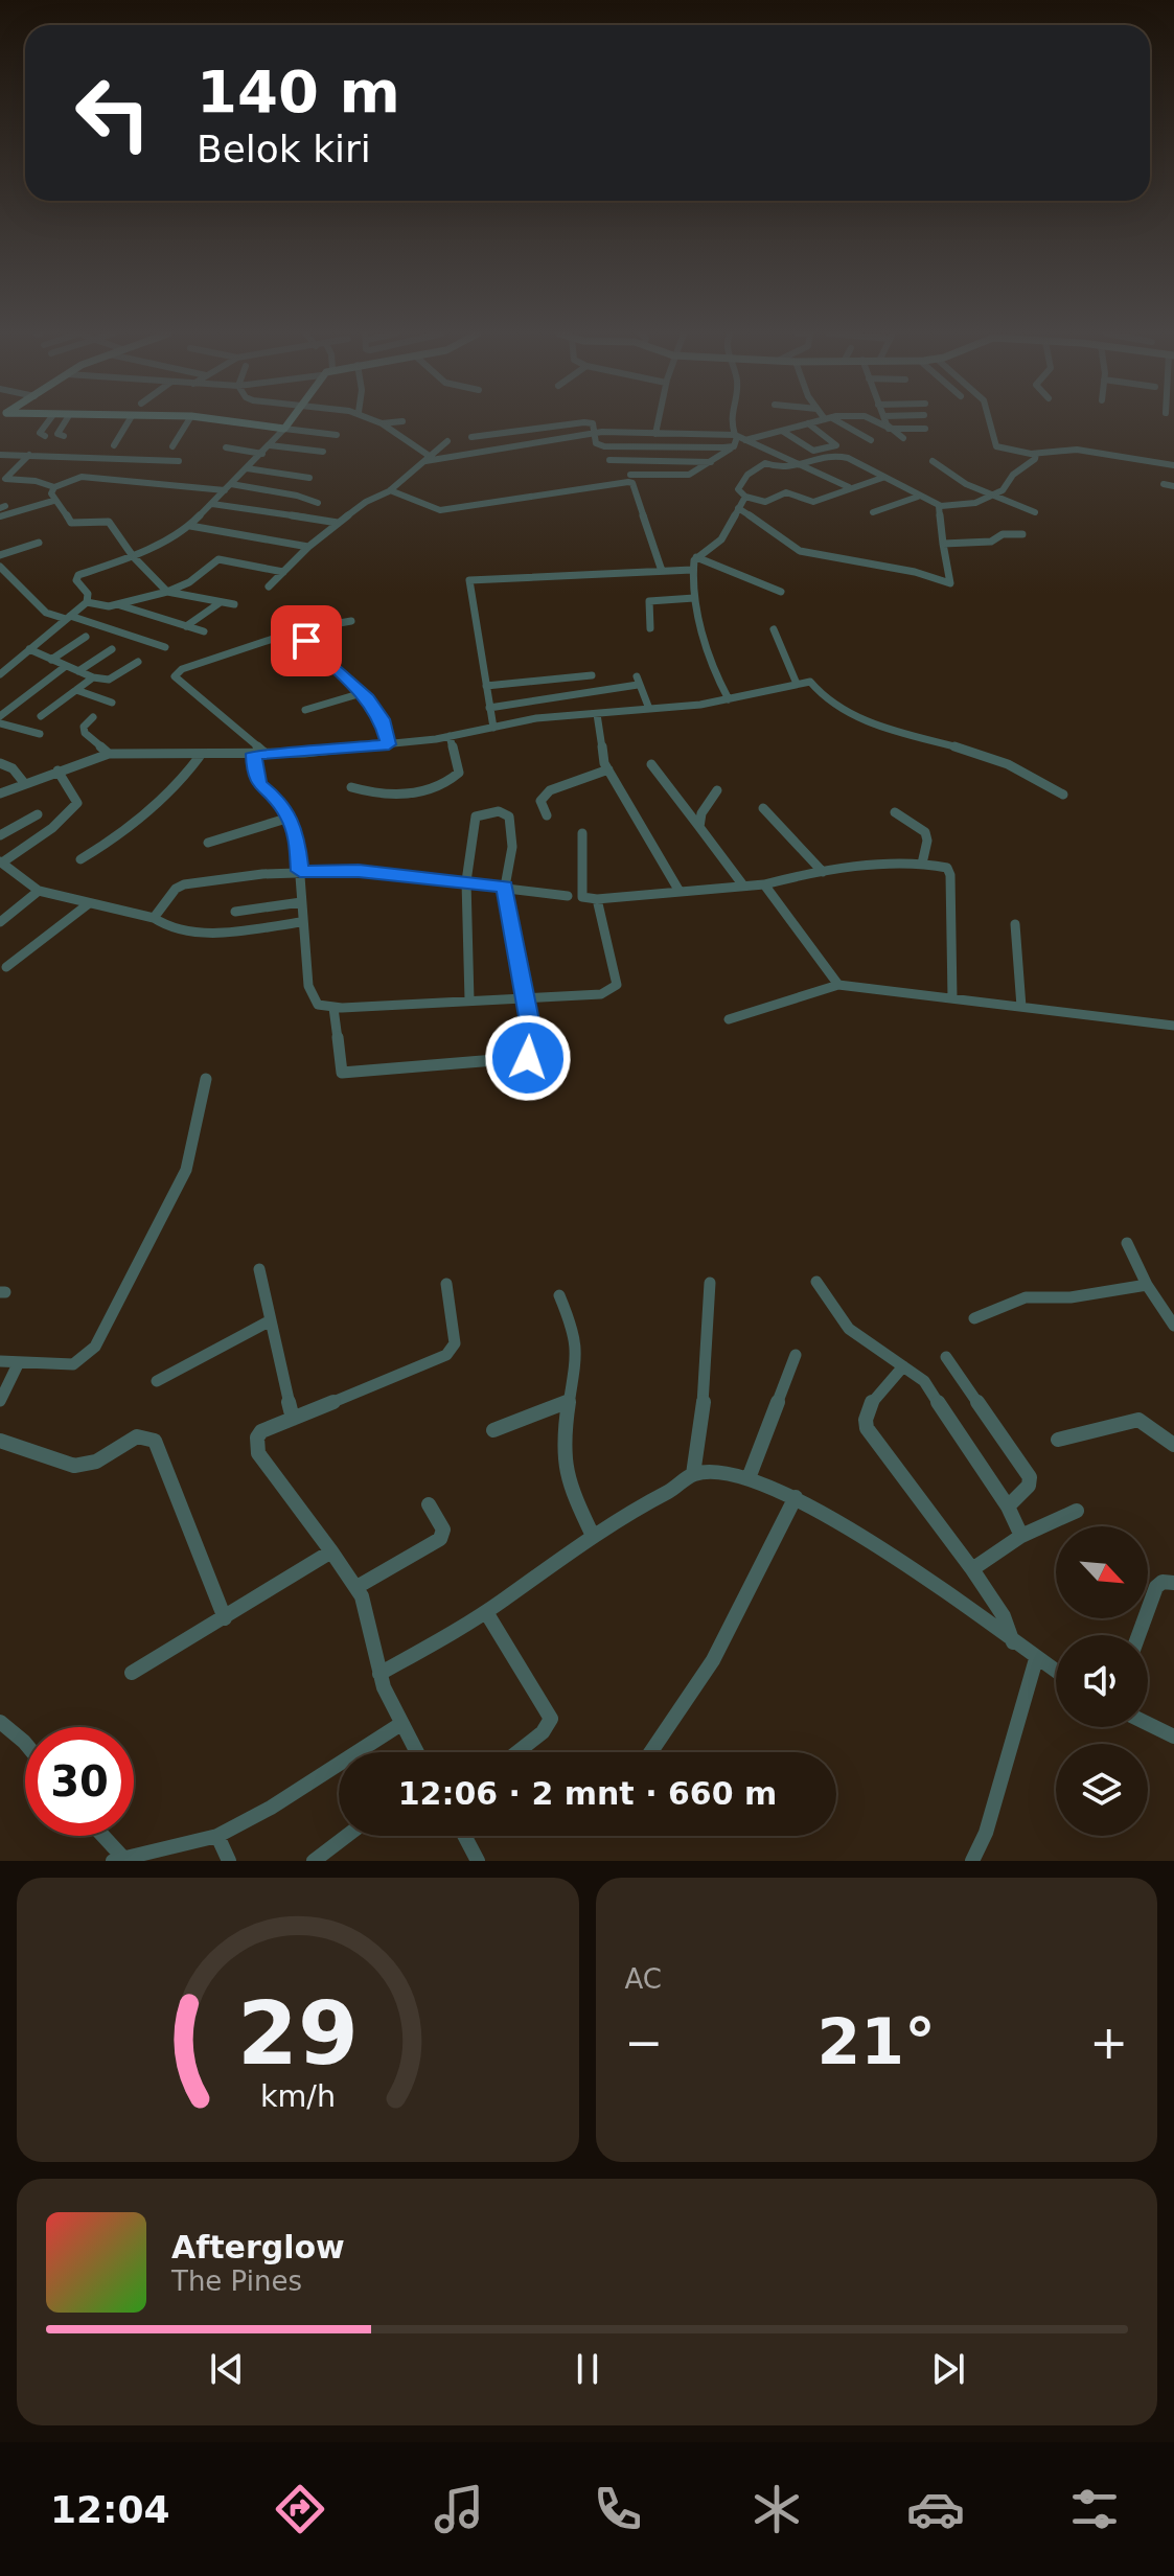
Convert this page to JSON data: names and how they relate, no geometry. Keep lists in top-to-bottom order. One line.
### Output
{"north":"bottom right","page":{"turn":["140 m","Belok kiri"],"limit":"30","trip":"12:06 · 2 mnt · 660 m","tile":"AC","heat":["−","21°","+"],"song":["Afterglow","The Pines"],"tabs":"12:04","gauge":["29","km/h"]}}
